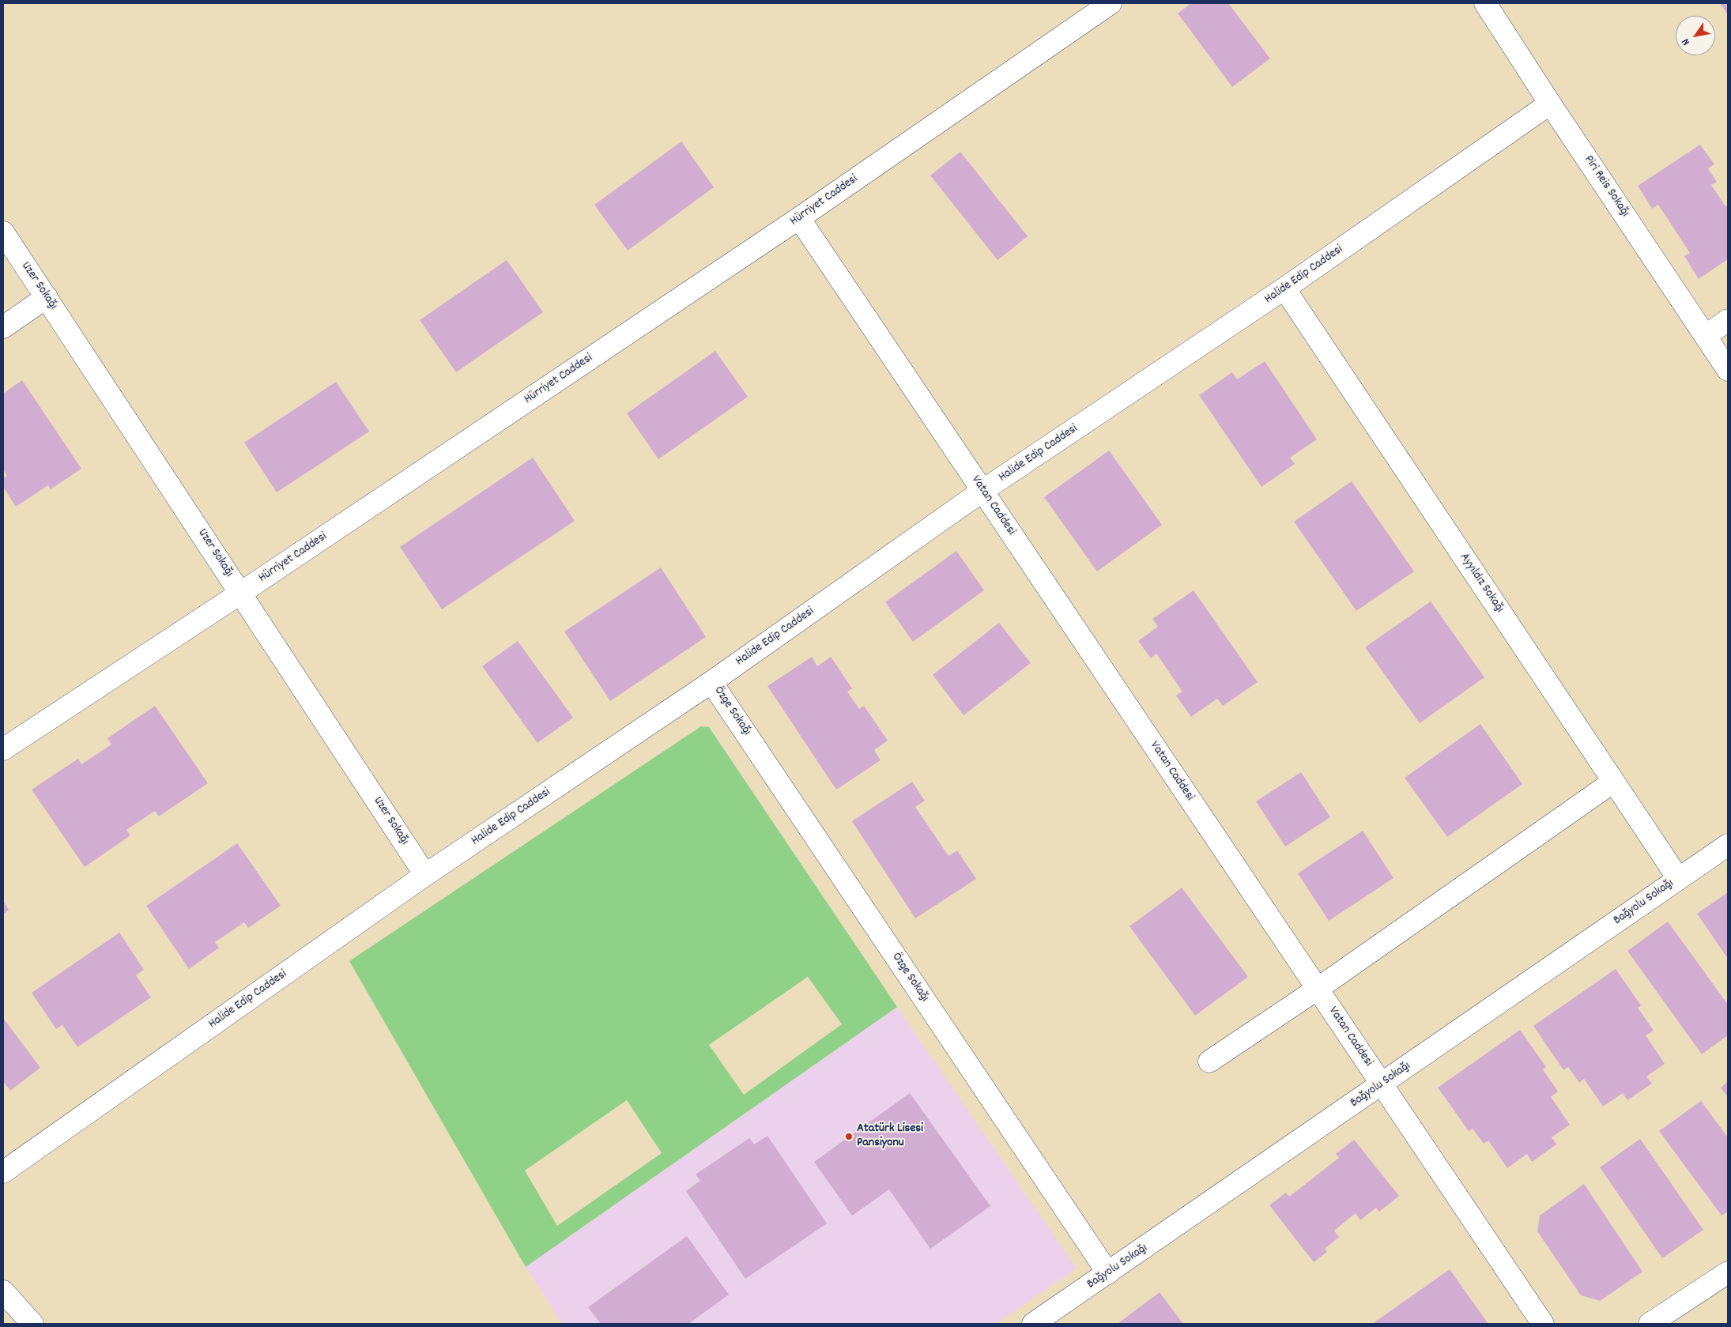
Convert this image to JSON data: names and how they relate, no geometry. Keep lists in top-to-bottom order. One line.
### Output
{"streets":{"street":["Piri Reis Sokağı","Hürriyet Caddesi","Halide Edip Caddesi","Uzer Sokağı","Vatan Caddesi","Ayyıldız Sokağı","Özge Sokağı","Bağyolu Sokağı"]},"crossings":[["Piri Reis Sokağı","Halide Edip Caddesi"],["Hürriyet Caddesi","Uzer Sokağı"],["Hürriyet Caddesi","Vatan Caddesi"],["Halide Edip Caddesi","Uzer Sokağı"],["Halide Edip Caddesi","Vatan Caddesi"],["Halide Edip Caddesi","Ayyıldız Sokağı"],["Halide Edip Caddesi","Özge Sokağı"],["Vatan Caddesi","Bağyolu Sokağı"],["Ayyıldız Sokağı","Bağyolu Sokağı"],["Özge Sokağı","Bağyolu Sokağı"]],"places":["Atatürk Lisesi Pansiyonu"],"north":"bottom left"}
